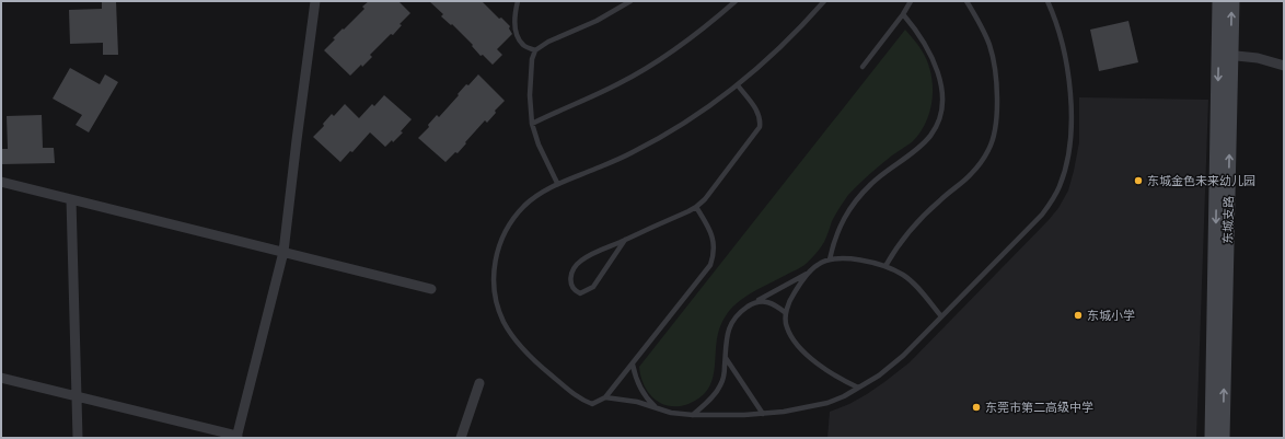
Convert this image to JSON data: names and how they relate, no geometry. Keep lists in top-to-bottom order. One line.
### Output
{"streets":{"street":["东城支路"]},"places":["东城金色未来幼儿园","东城小学","东莞市第二高级中学"]}
